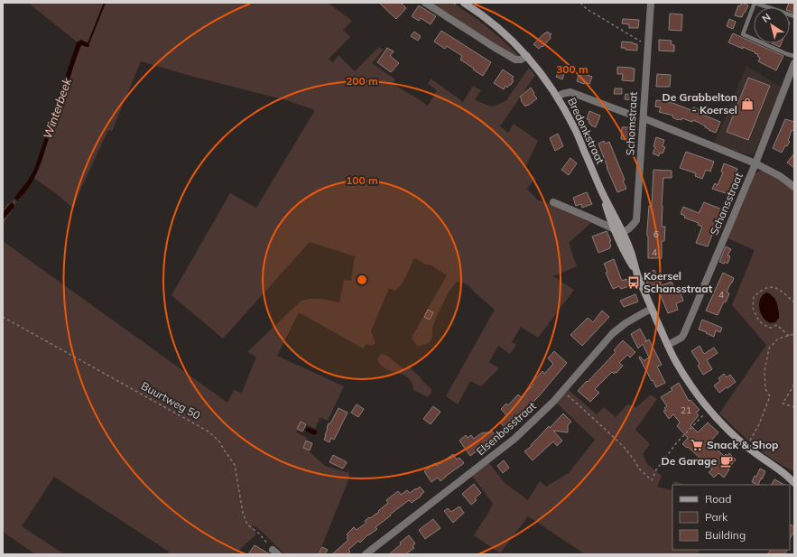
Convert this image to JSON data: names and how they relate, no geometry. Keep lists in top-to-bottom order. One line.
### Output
{"streets":{"street":["Schomstraat","Bredonkstraat","Schansstraat","Elsenbosstraat"],"path":["Buurtweg 50"]},"crossings":[["Schomstraat","Bredonkstraat"],["Bredonkstraat","Schansstraat"],["Bredonkstraat","Elsenbosstraat"]],"water":["Winterbeek"],"places":{"shop":["De Grabbelton - Koersel"],"bus stop":["Koersel Schansstraat"],"supermarket":["Snack & Shop"],"cafe":["De Garage"]},"house_numbers":["6","4","4","21"],"legend":["Road","Park","Building"],"north":"top left","rings":["300 m","200 m","100 m"]}
